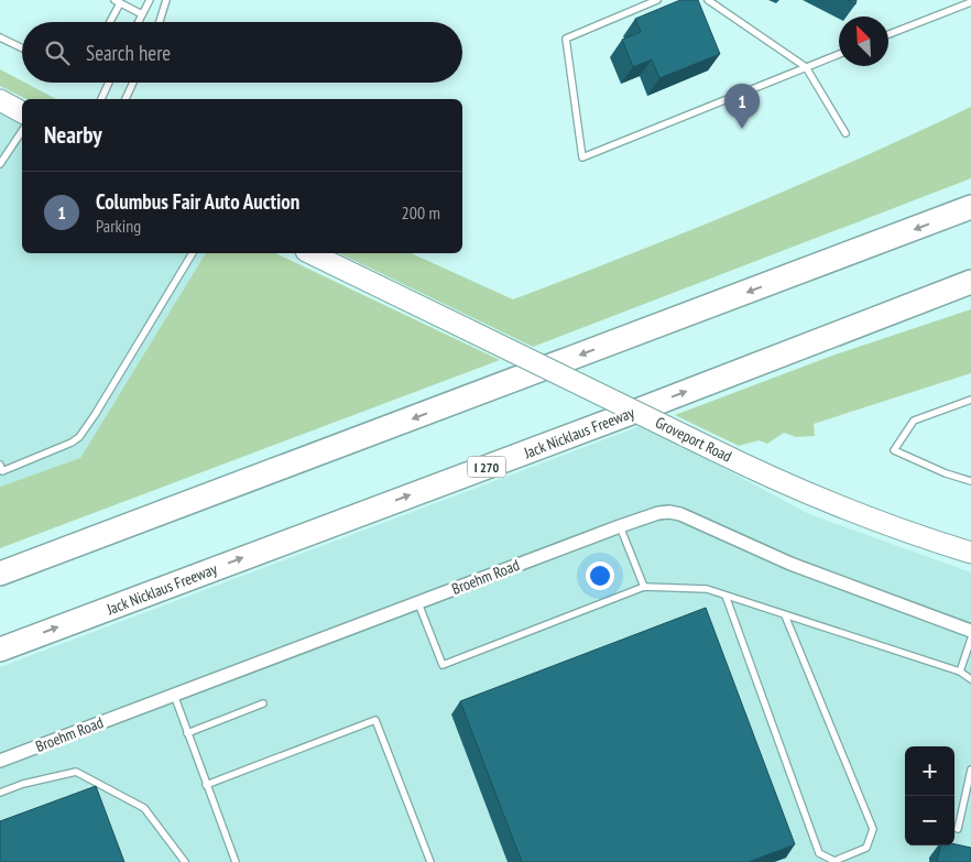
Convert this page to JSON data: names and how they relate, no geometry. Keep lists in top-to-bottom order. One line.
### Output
{"streets":{"highway":["Jack Nicklaus Freeway","I 270"],"main road":["Groveport Road"],"street":["Broehm Road"]},"north":"top left","page":{"search":"Search here","pins":"1","heading":"Nearby","list":[{"mark":"1","name":"Columbus Fair Auto Auction","note":"Parking","value":"200 m"}],"map_buttons":["+","−"]}}
